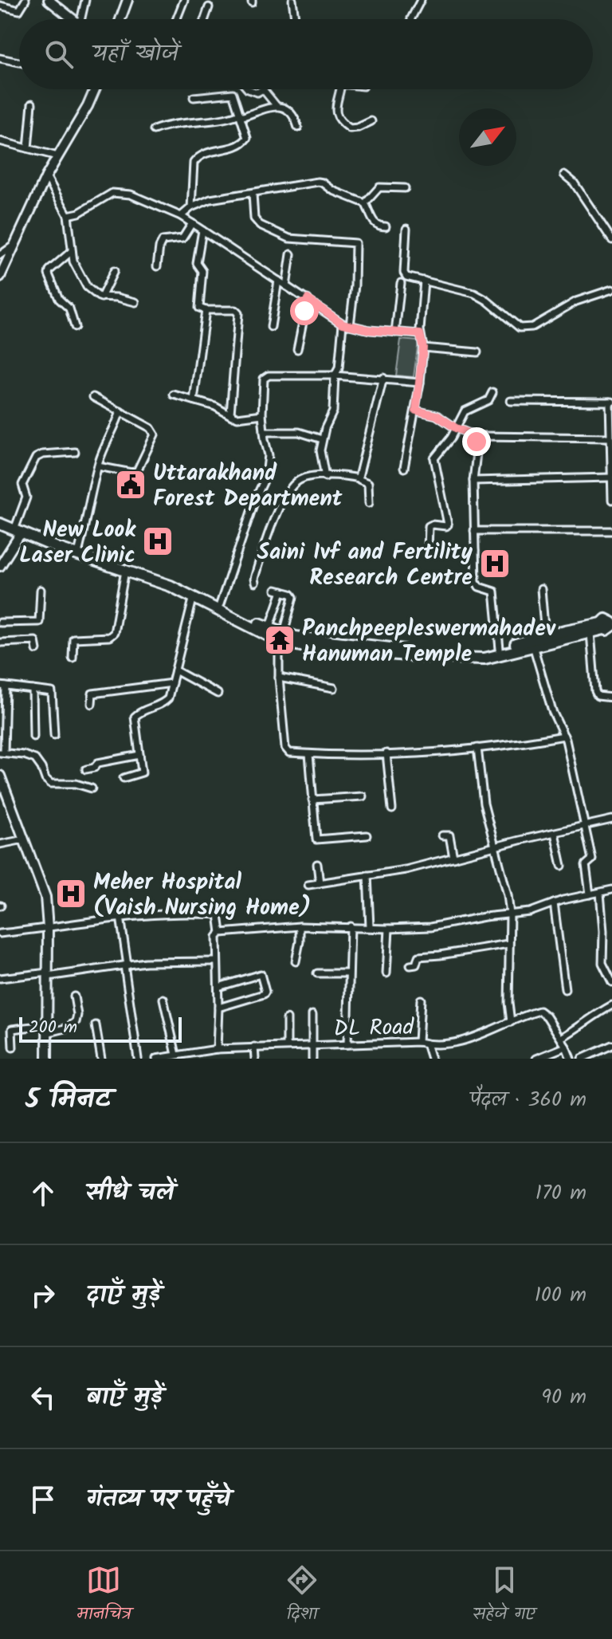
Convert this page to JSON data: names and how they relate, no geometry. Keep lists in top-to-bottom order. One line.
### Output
{"streets":{"street":["DL Road"]},"places":{"public building":["Uttarakhand Forest Department"],"hospital":["New Look Laser Clinic","Saini Ivf and Fertility Research Centre","Meher Hospital (Vaish Nursing Home)"],"temple":["Panchpeepleswermahadev Hanuman Temple"]},"scale_bar":"200 m","north":"top right","page":{"search":"यहाँ खोजें","scale":"200 m","heading":["5 मिनट","पैदल · 360 m"],"list":[["सीधे चलें","170 m"],["दाएँ मुड़ें","100 m"],["बाएँ मुड़ें","90 m"],"गंतव्य पर पहुँचे"],"nav":["मानचित्र","दिशा","सहेजे गए"]}}
